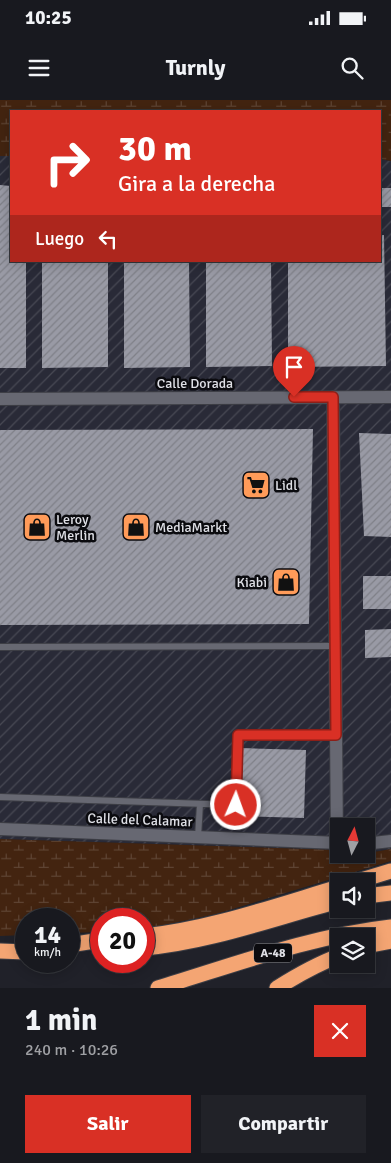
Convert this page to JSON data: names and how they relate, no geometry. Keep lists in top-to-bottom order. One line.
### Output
{"streets":{"highway":["A-48"],"street":["Calle Dorada","Calle del Calamar"]},"places":{"supermarket":["Lidl"],"shop":["Leroy Merlin","MediaMarkt","Kiabi"]},"north":"top","page":{"status":"10:25","header":"Turnly","turn":["30 m","Gira a la derecha"],"then":"Luego","speed":"14 km/h","limit":"20","heading":["1 min","240 m · 10:26"],"buttons":["Salir","Compartir"]}}
